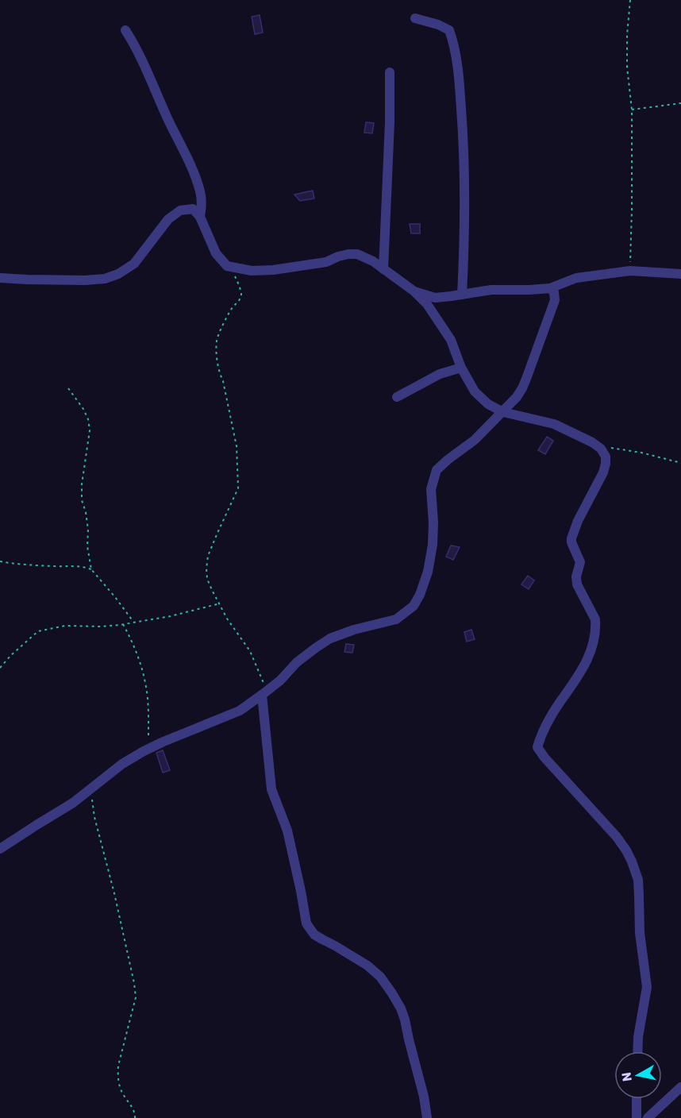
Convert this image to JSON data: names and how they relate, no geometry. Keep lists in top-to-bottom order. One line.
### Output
{"north":"left"}
